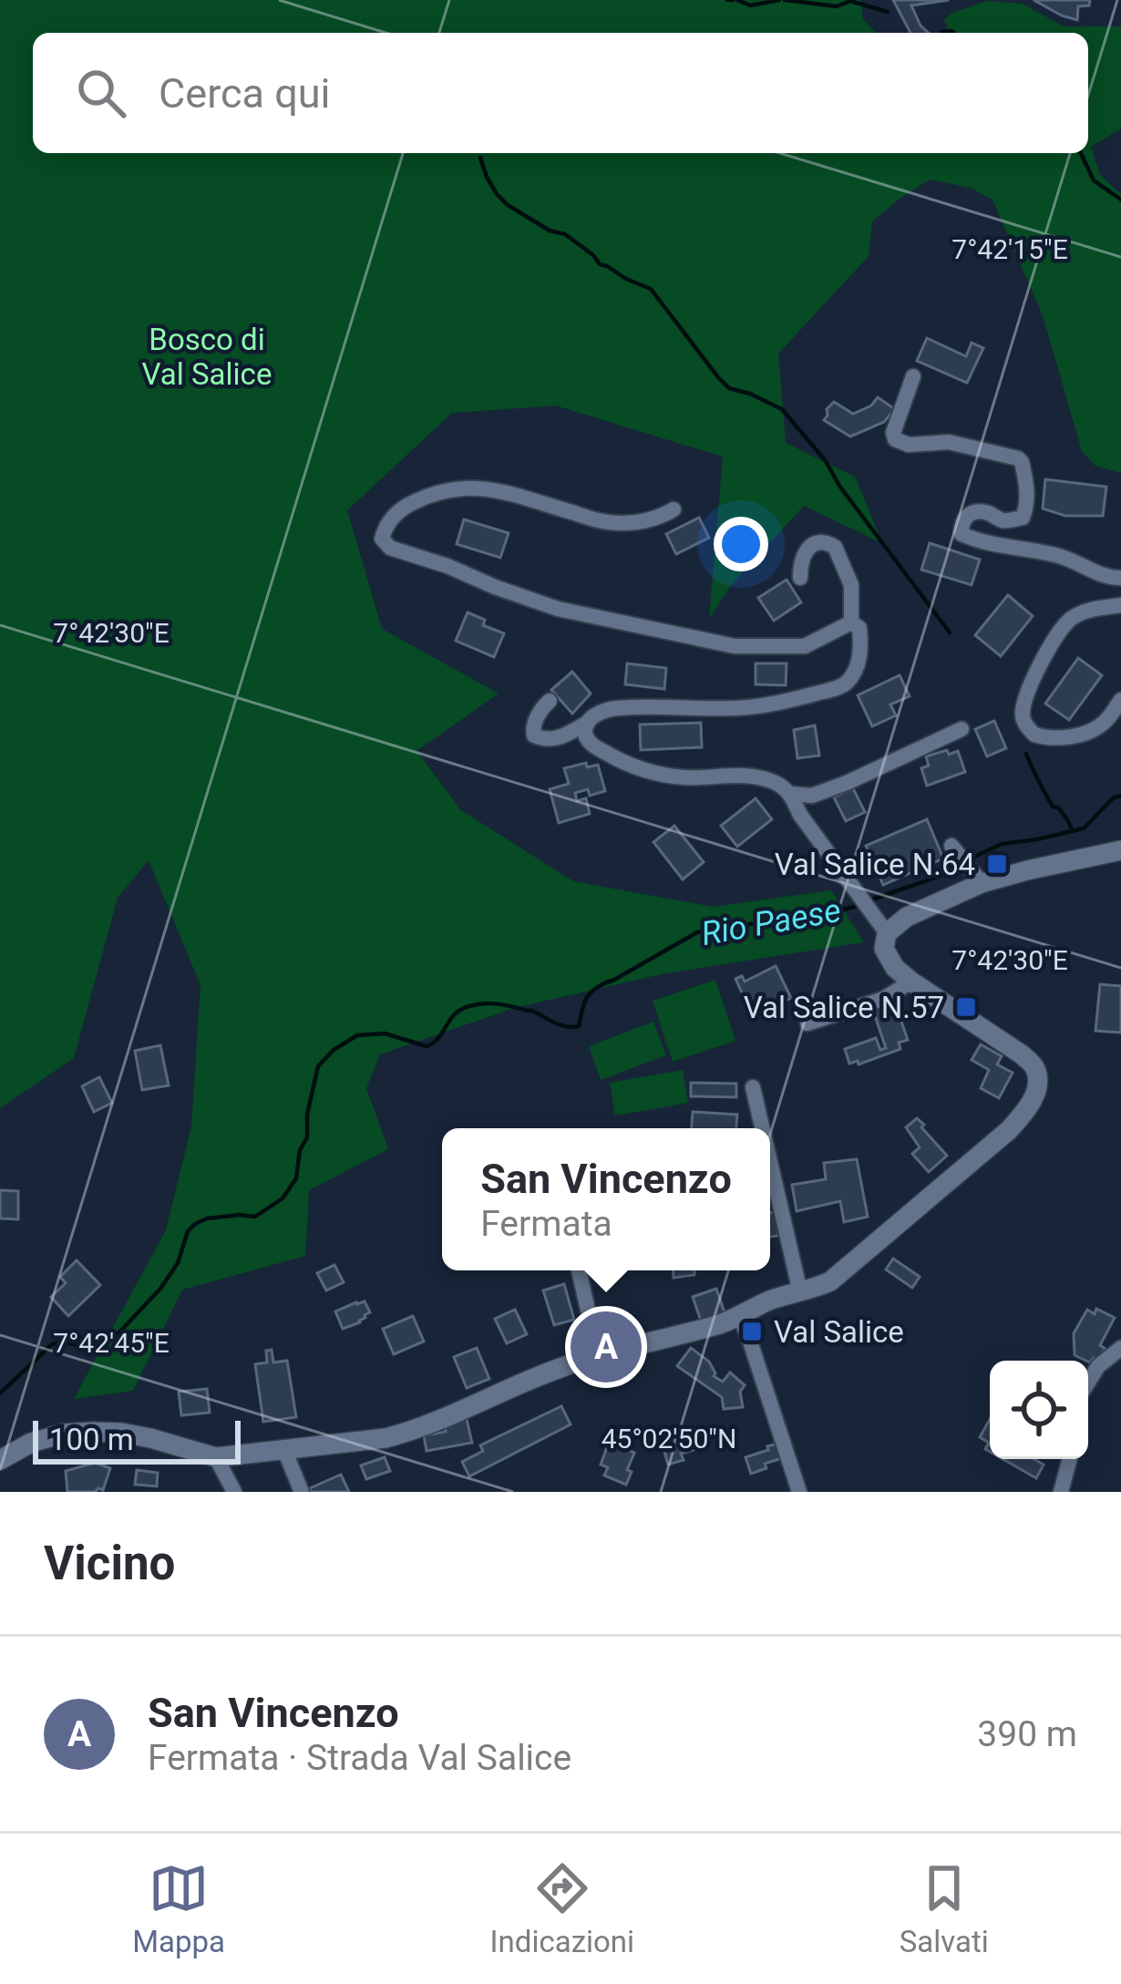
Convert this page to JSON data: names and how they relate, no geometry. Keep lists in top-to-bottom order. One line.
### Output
{"water":["Rio Paese"],"parks":["Bosco di Val Salice"],"places":{"transit":["Val Salice N.64","Val Salice N.57","Val Salice"]},"scale_bar":"100 m","page":{"search":"Cerca qui","popup":["San Vincenzo","Fermata"],"pins":"A","scale":"100 m","heading":"Vicino","list":[{"mark":"A","name":"San Vincenzo","note":"Fermata · Strada Val Salice","value":"390 m"}],"nav":["Mappa","Indicazioni","Salvati"]},"coordinates":["7°42'15\"E","7°42'30\"E","7°42'45\"E","45°02'50\"N"]}
